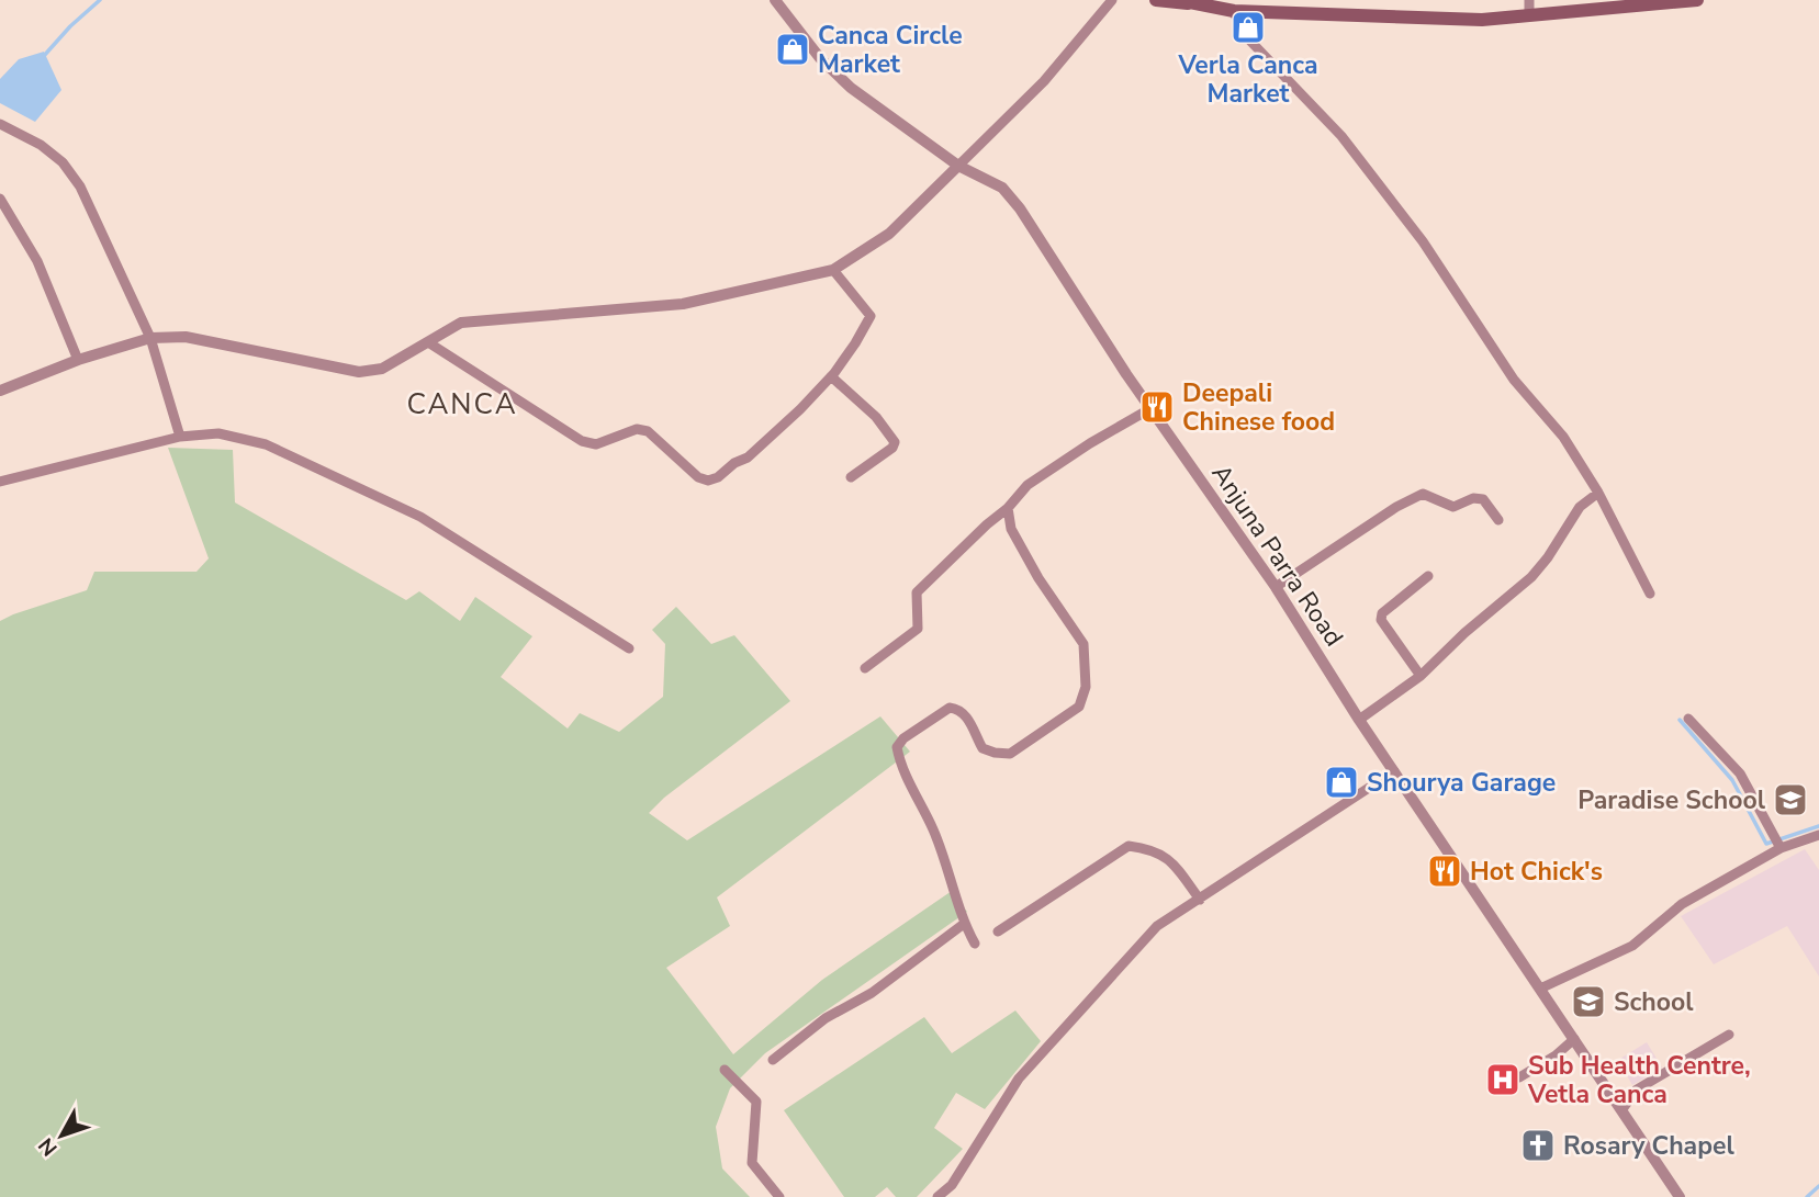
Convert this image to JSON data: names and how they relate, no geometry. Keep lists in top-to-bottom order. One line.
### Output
{"streets":{"street":["Anjuna Parra Road"]},"districts":["CANCA"],"places":{"shop":["Verla Canca Market","Canca Circle Market","Shourya Garage"],"restaurant":["Deepali Chinese food","Hot Chick's"],"school or university":["Paradise School","School"],"hospital":["Sub Health Centre, Vetla Canca"],"church":["Rosary Chapel"]},"north":"bottom left"}
